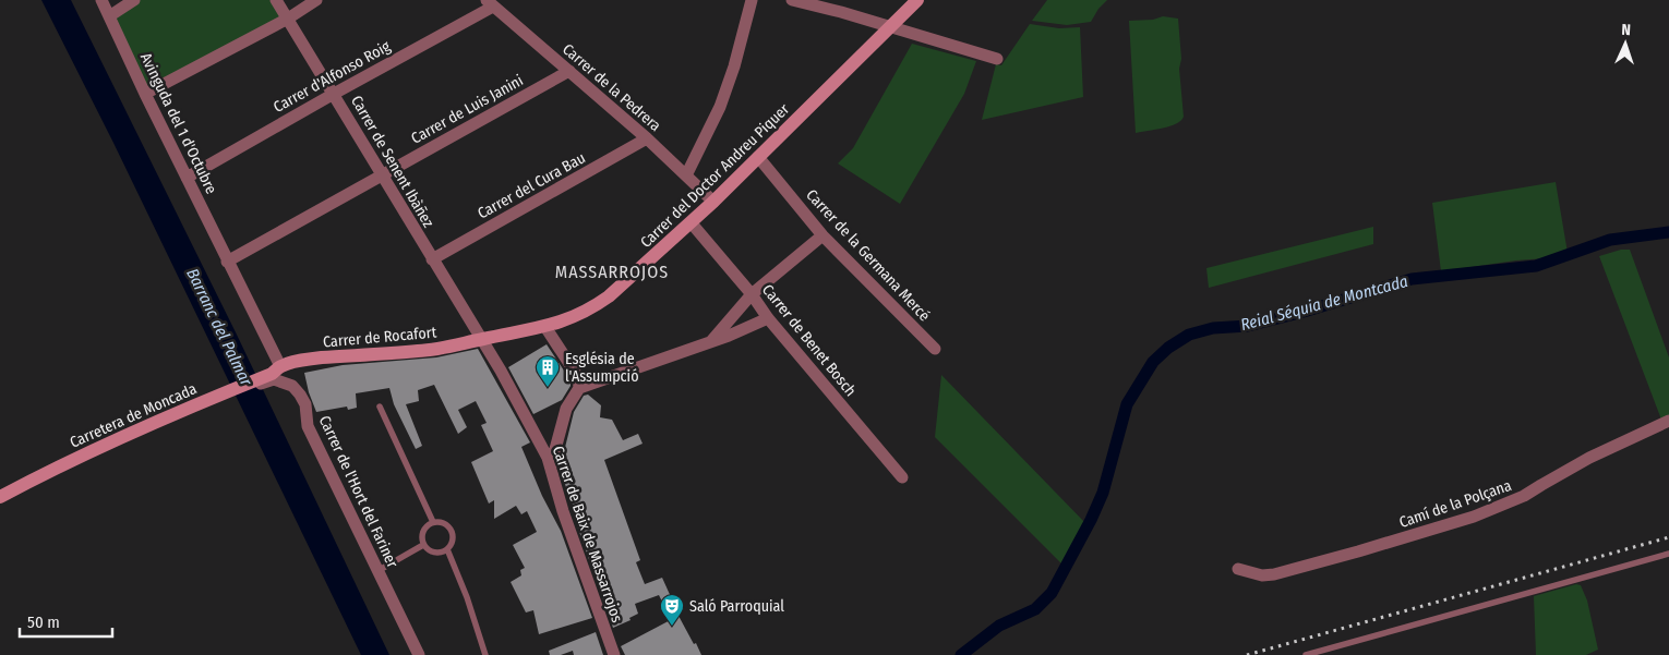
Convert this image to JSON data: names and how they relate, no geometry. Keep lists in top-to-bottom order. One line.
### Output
{"streets":{"street":["Carrer d'Alfonso Roig","Carrer de la Pedrera","Carrer de Luis Janini","Avinguda del 1 d'Octubre","Carrer de Senent Ibàñez","Carrer del Doctor Andreu Piquer","Carrer del Cura Bau","Carrer de la Germana Mercé","Carrer de Rocafort","Carrer de Benet Bosch","Carretera de Moncada","Carrer de l'Hort del Fariner","Camí de la Polçana","Carrer de Baix de Massarrojos"]},"crossings":[["Carrer d'Alfonso Roig","Carrer de la Pedrera"],["Carrer d'Alfonso Roig","Avinguda del 1 d'Octubre"],["Carrer d'Alfonso Roig","Carrer de Senent Ibàñez"],["Carrer de la Pedrera","Carrer de Luis Janini"],["Carrer de la Pedrera","Carrer del Doctor Andreu Piquer"],["Carrer de la Pedrera","Carrer del Cura Bau"],["Carrer de Luis Janini","Avinguda del 1 d'Octubre"],["Carrer de Luis Janini","Carrer de Senent Ibàñez"],["Carrer de Senent Ibàñez","Carrer del Doctor Andreu Piquer"],["Carrer de Senent Ibàñez","Carrer del Cura Bau"],["Carrer de Senent Ibàñez","Carrer de Rocafort"],["Carrer de Senent Ibàñez","Carrer de Baix de Massarrojos"],["Carrer del Doctor Andreu Piquer","Carrer de la Germana Mercé"],["Carrer del Doctor Andreu Piquer","Carrer de Rocafort"],["Carrer del Doctor Andreu Piquer","Carrer de Benet Bosch"],["Carrer del Doctor Andreu Piquer","Carrer de Baix de Massarrojos"],["Carrer de Rocafort","Carretera de Moncada"],["Carrer de Rocafort","Carrer de l'Hort del Fariner"],["Carrer de Rocafort","Carrer de Baix de Massarrojos"],["Carretera de Moncada","Carrer de l'Hort del Fariner"]],"districts":["MASSARROJOS"],"water":["Reial Séquia de Montcada","Barranc del Palmar"],"places":{"building":["Església de l'Assumpció"],"theatre":["Saló Parroquial"]},"scale_bar":"50 m","north":"top"}
